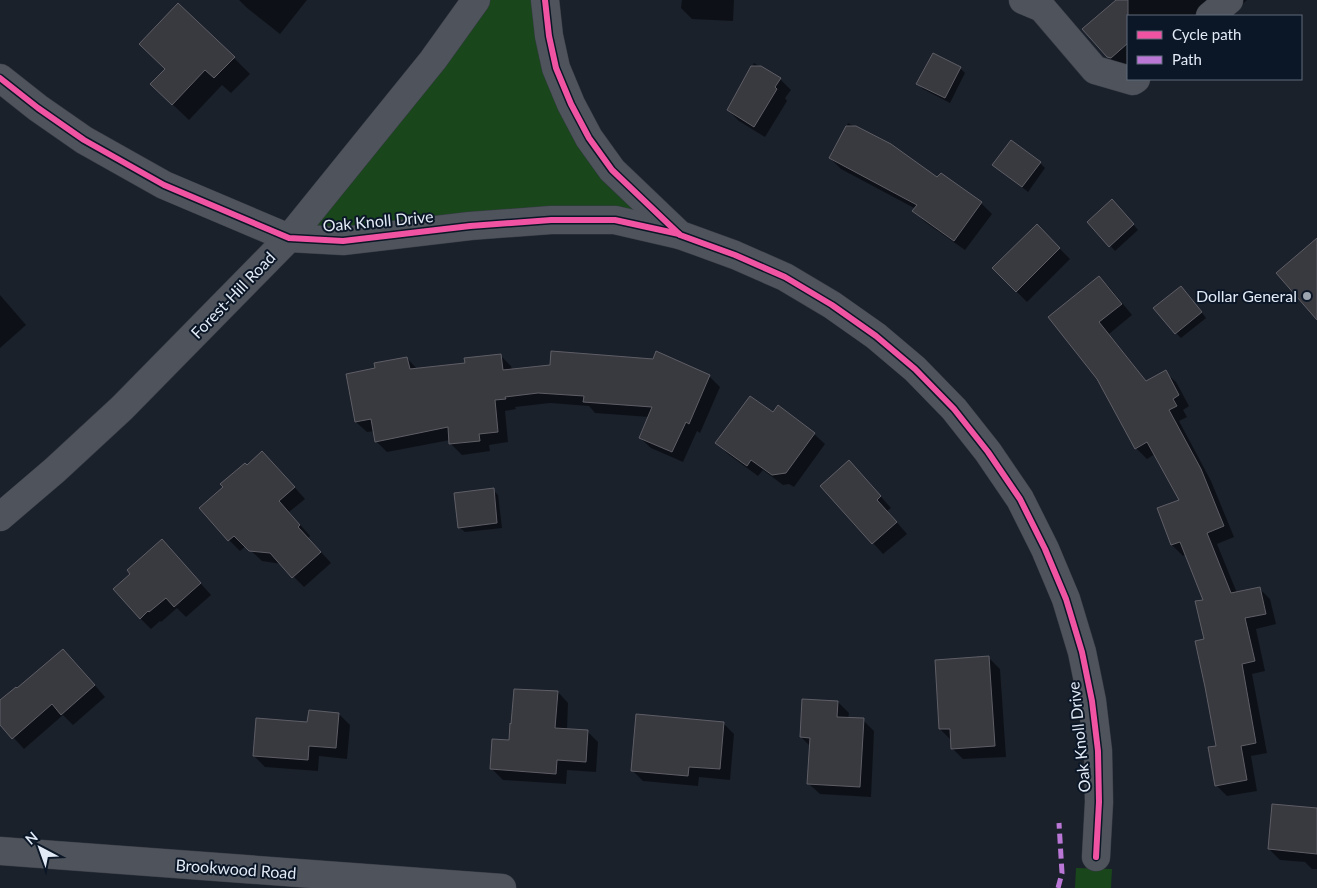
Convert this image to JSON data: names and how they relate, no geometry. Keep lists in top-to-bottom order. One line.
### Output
{"streets":{"street":["Oak Knoll Drive","Forest-Hill Road","Brookwood Road"]},"crossings":[["Oak Knoll Drive","Forest-Hill Road"]],"places":["Dollar General"],"legend":["Cycle path","Path"],"north":"top left"}
